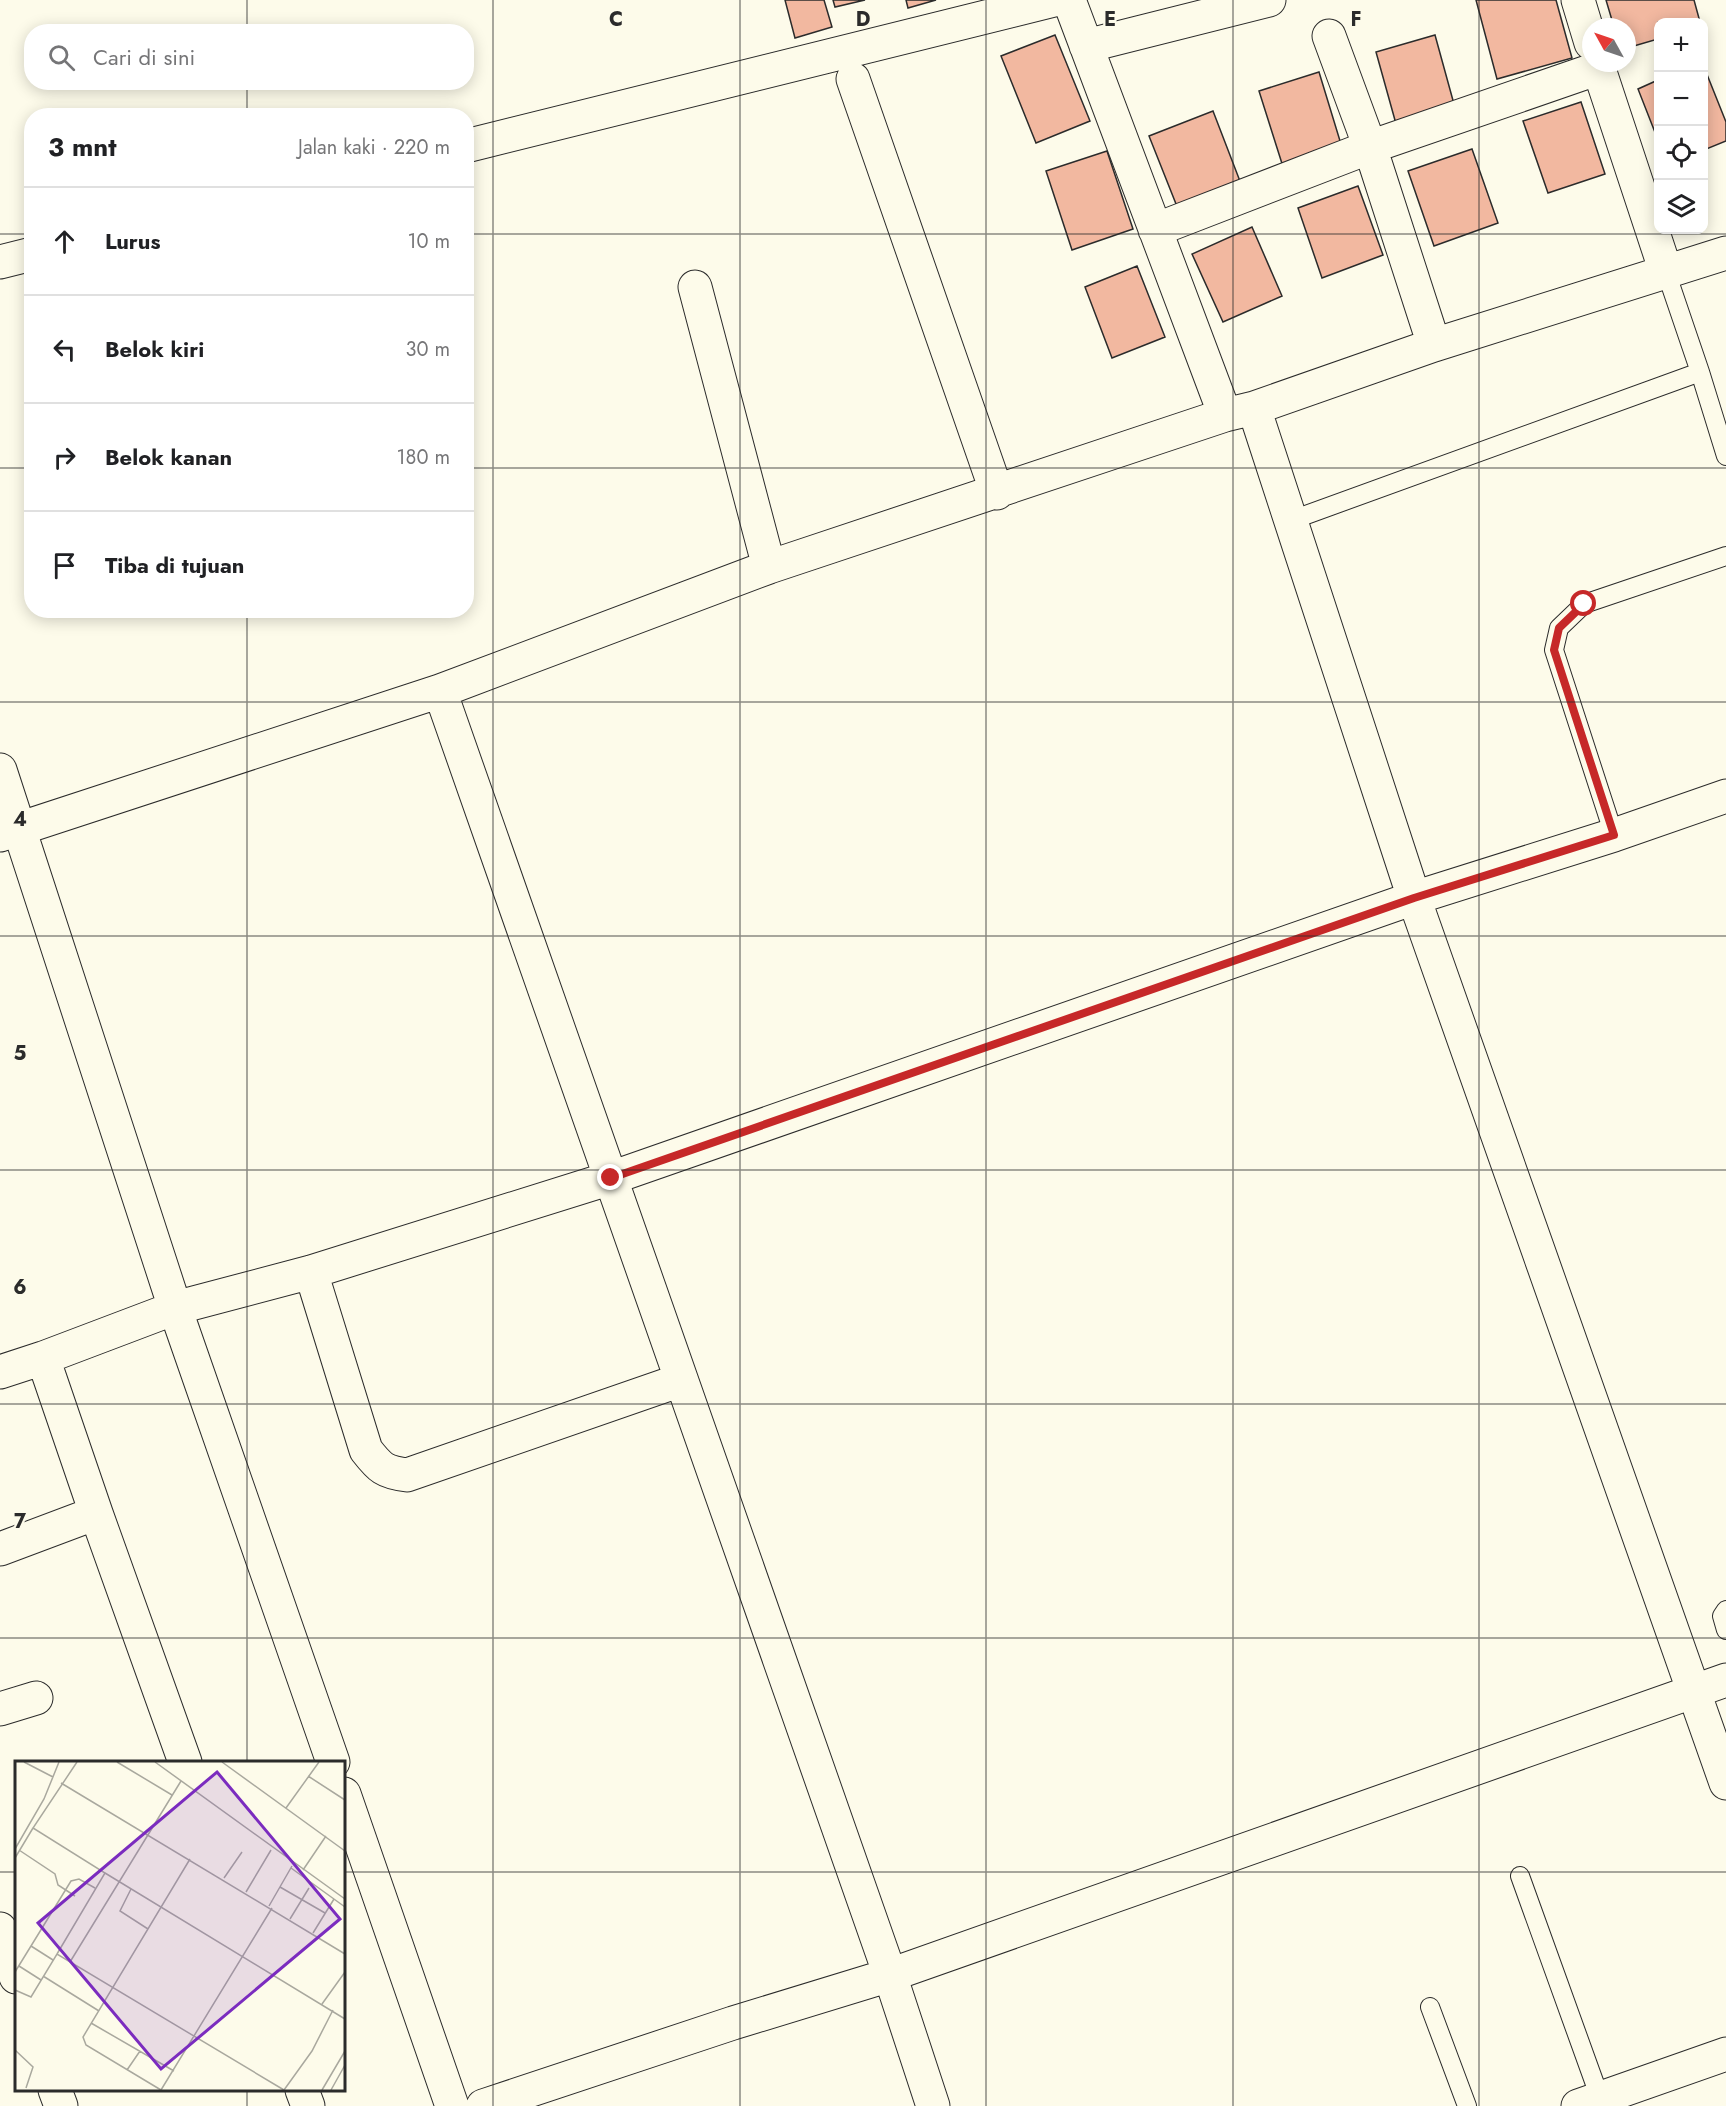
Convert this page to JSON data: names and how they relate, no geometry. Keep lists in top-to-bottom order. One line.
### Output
{"north":"top left","page":{"map_buttons":["+","−"],"search":"Cari di sini","heading":["3 mnt","Jalan kaki · 220 m"],"list":[["Lurus","10 m"],["Belok kiri","30 m"],["Belok kanan","180 m"],"Tiba di tujuan"]},"grid":{"columns":["C","D","E","F"],"rows":["4","5","6","7"]}}
